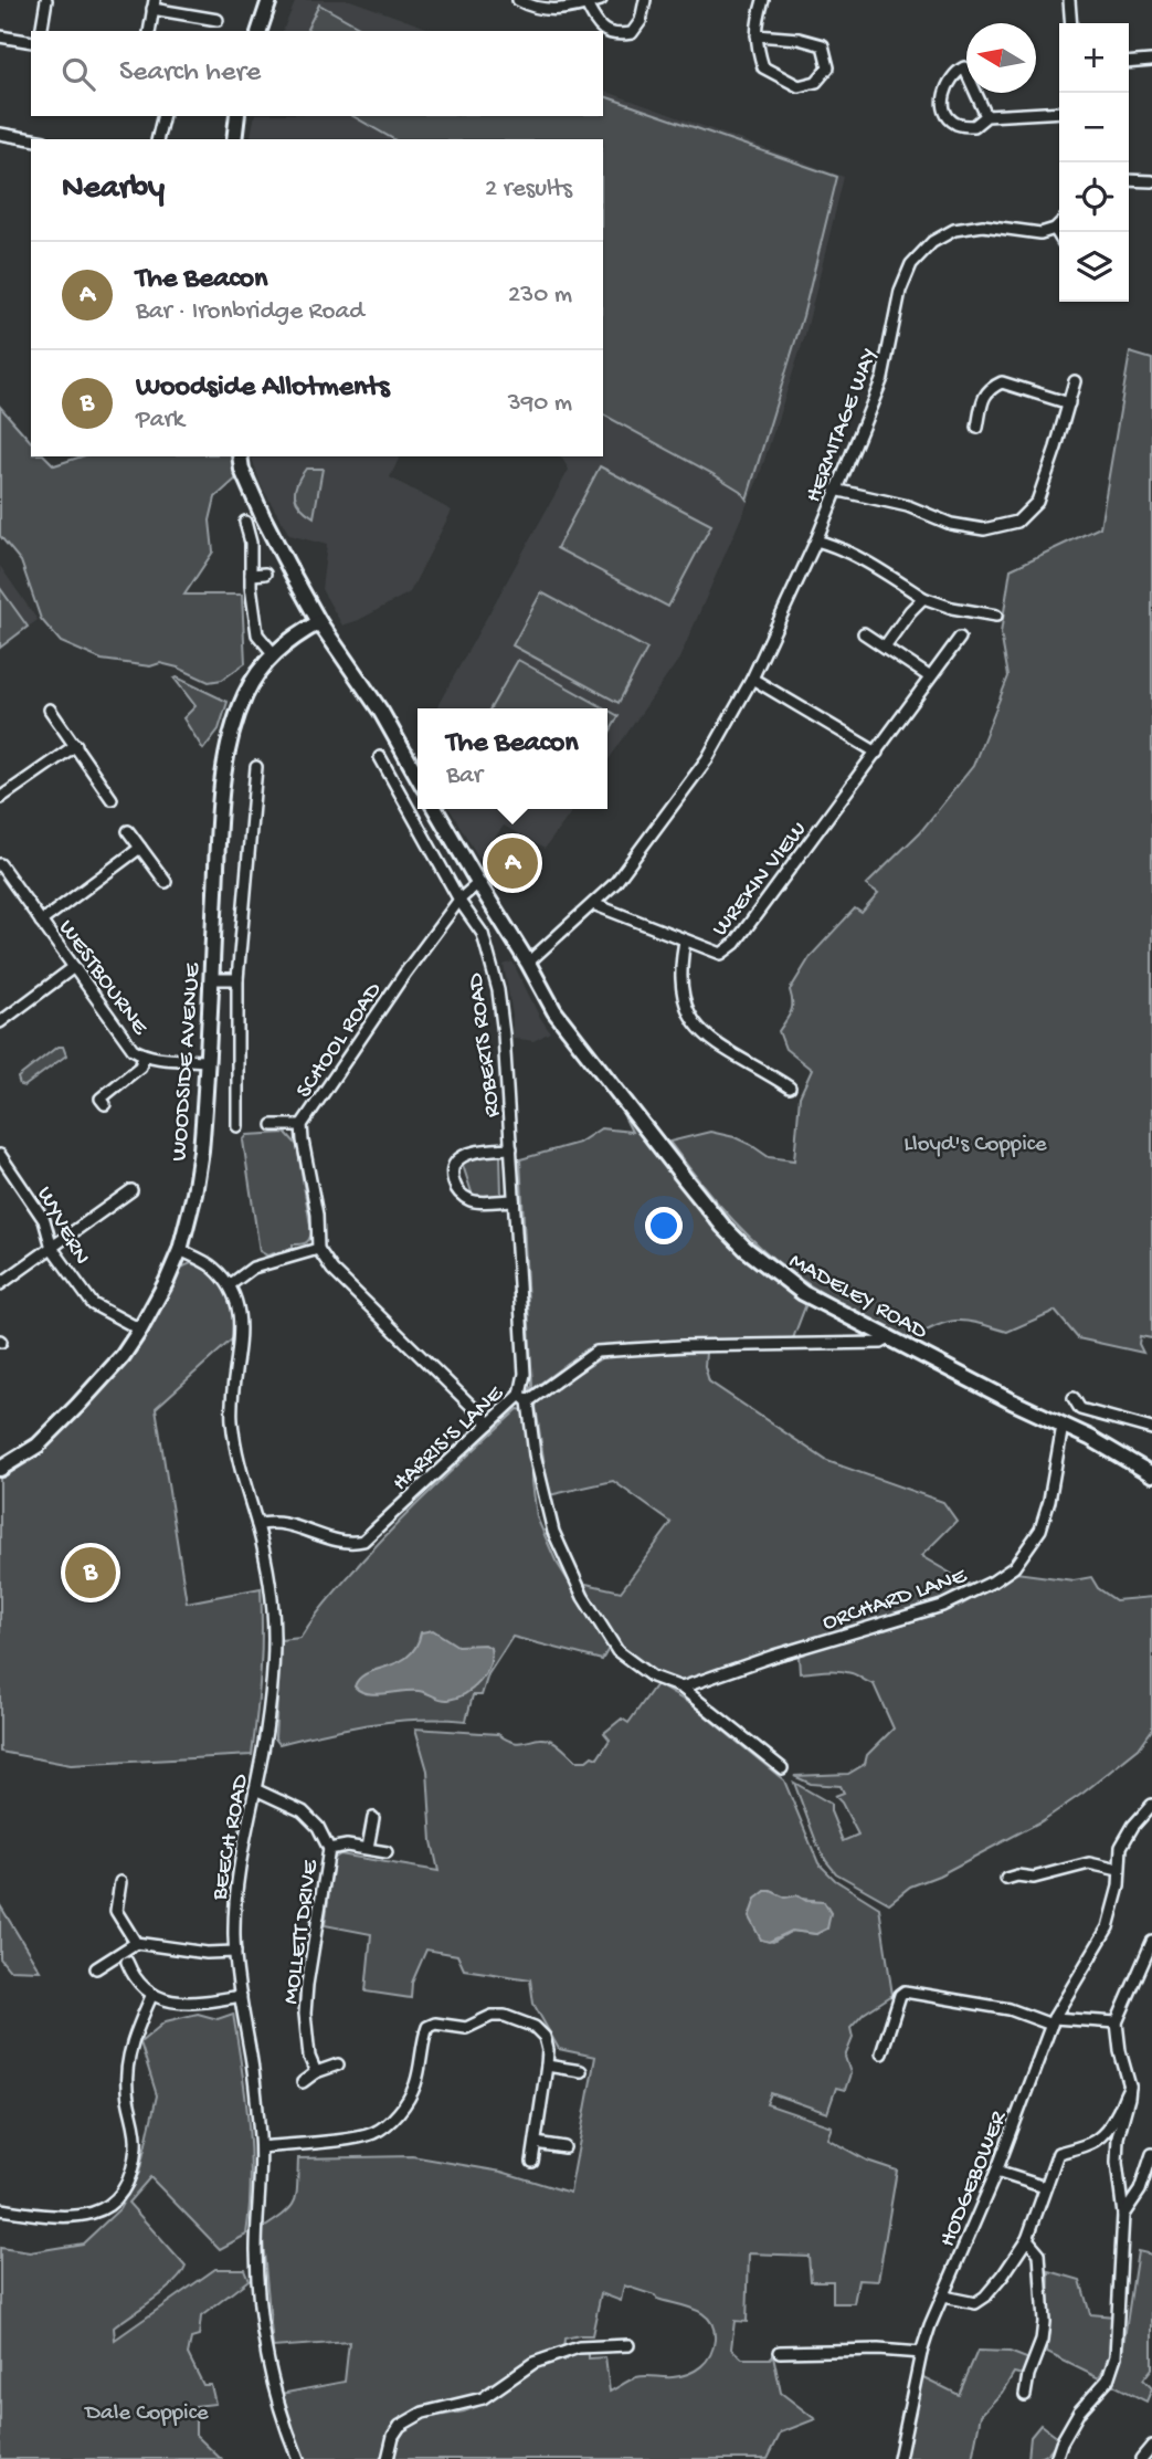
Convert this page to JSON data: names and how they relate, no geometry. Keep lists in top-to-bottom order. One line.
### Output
{"streets":{"main road":["WOODSIDE AVENUE","MADELEY ROAD"],"street":["HERMITAGE WAY","WREKIN VIEW","WESTBOURNE","SCHOOL ROAD","ROBERTS ROAD","WYVERN","HARRIS'S LANE","ORCHARD LANE","BEECH ROAD","MOLLETT DRIVE","HODGEBOWER"]},"crossings":[["WESTBOURNE","WOODSIDE AVENUE"],["SCHOOL ROAD","ROBERTS ROAD"],["SCHOOL ROAD","MADELEY ROAD"],["ROBERTS ROAD","HARRIS'S LANE"],["WOODSIDE AVENUE","WYVERN"],["MADELEY ROAD","HARRIS'S LANE"],["MADELEY ROAD","ORCHARD LANE"],["HARRIS'S LANE","BEECH ROAD"],["BEECH ROAD","MOLLETT DRIVE"]],"parks":["Lloyd's Coppice","Dale Coppice"],"north":"left","page":{"map_buttons":["+","−"],"search":"Search here","heading":["Nearby","2 results"],"list":[{"mark":"A","name":"The Beacon","note":"Bar · Ironbridge Road","value":"230 m"},{"mark":"B","name":"Woodside Allotments","note":"Park","value":"390 m"}],"popup":["The Beacon","Bar"],"pins":["A","B"]}}
